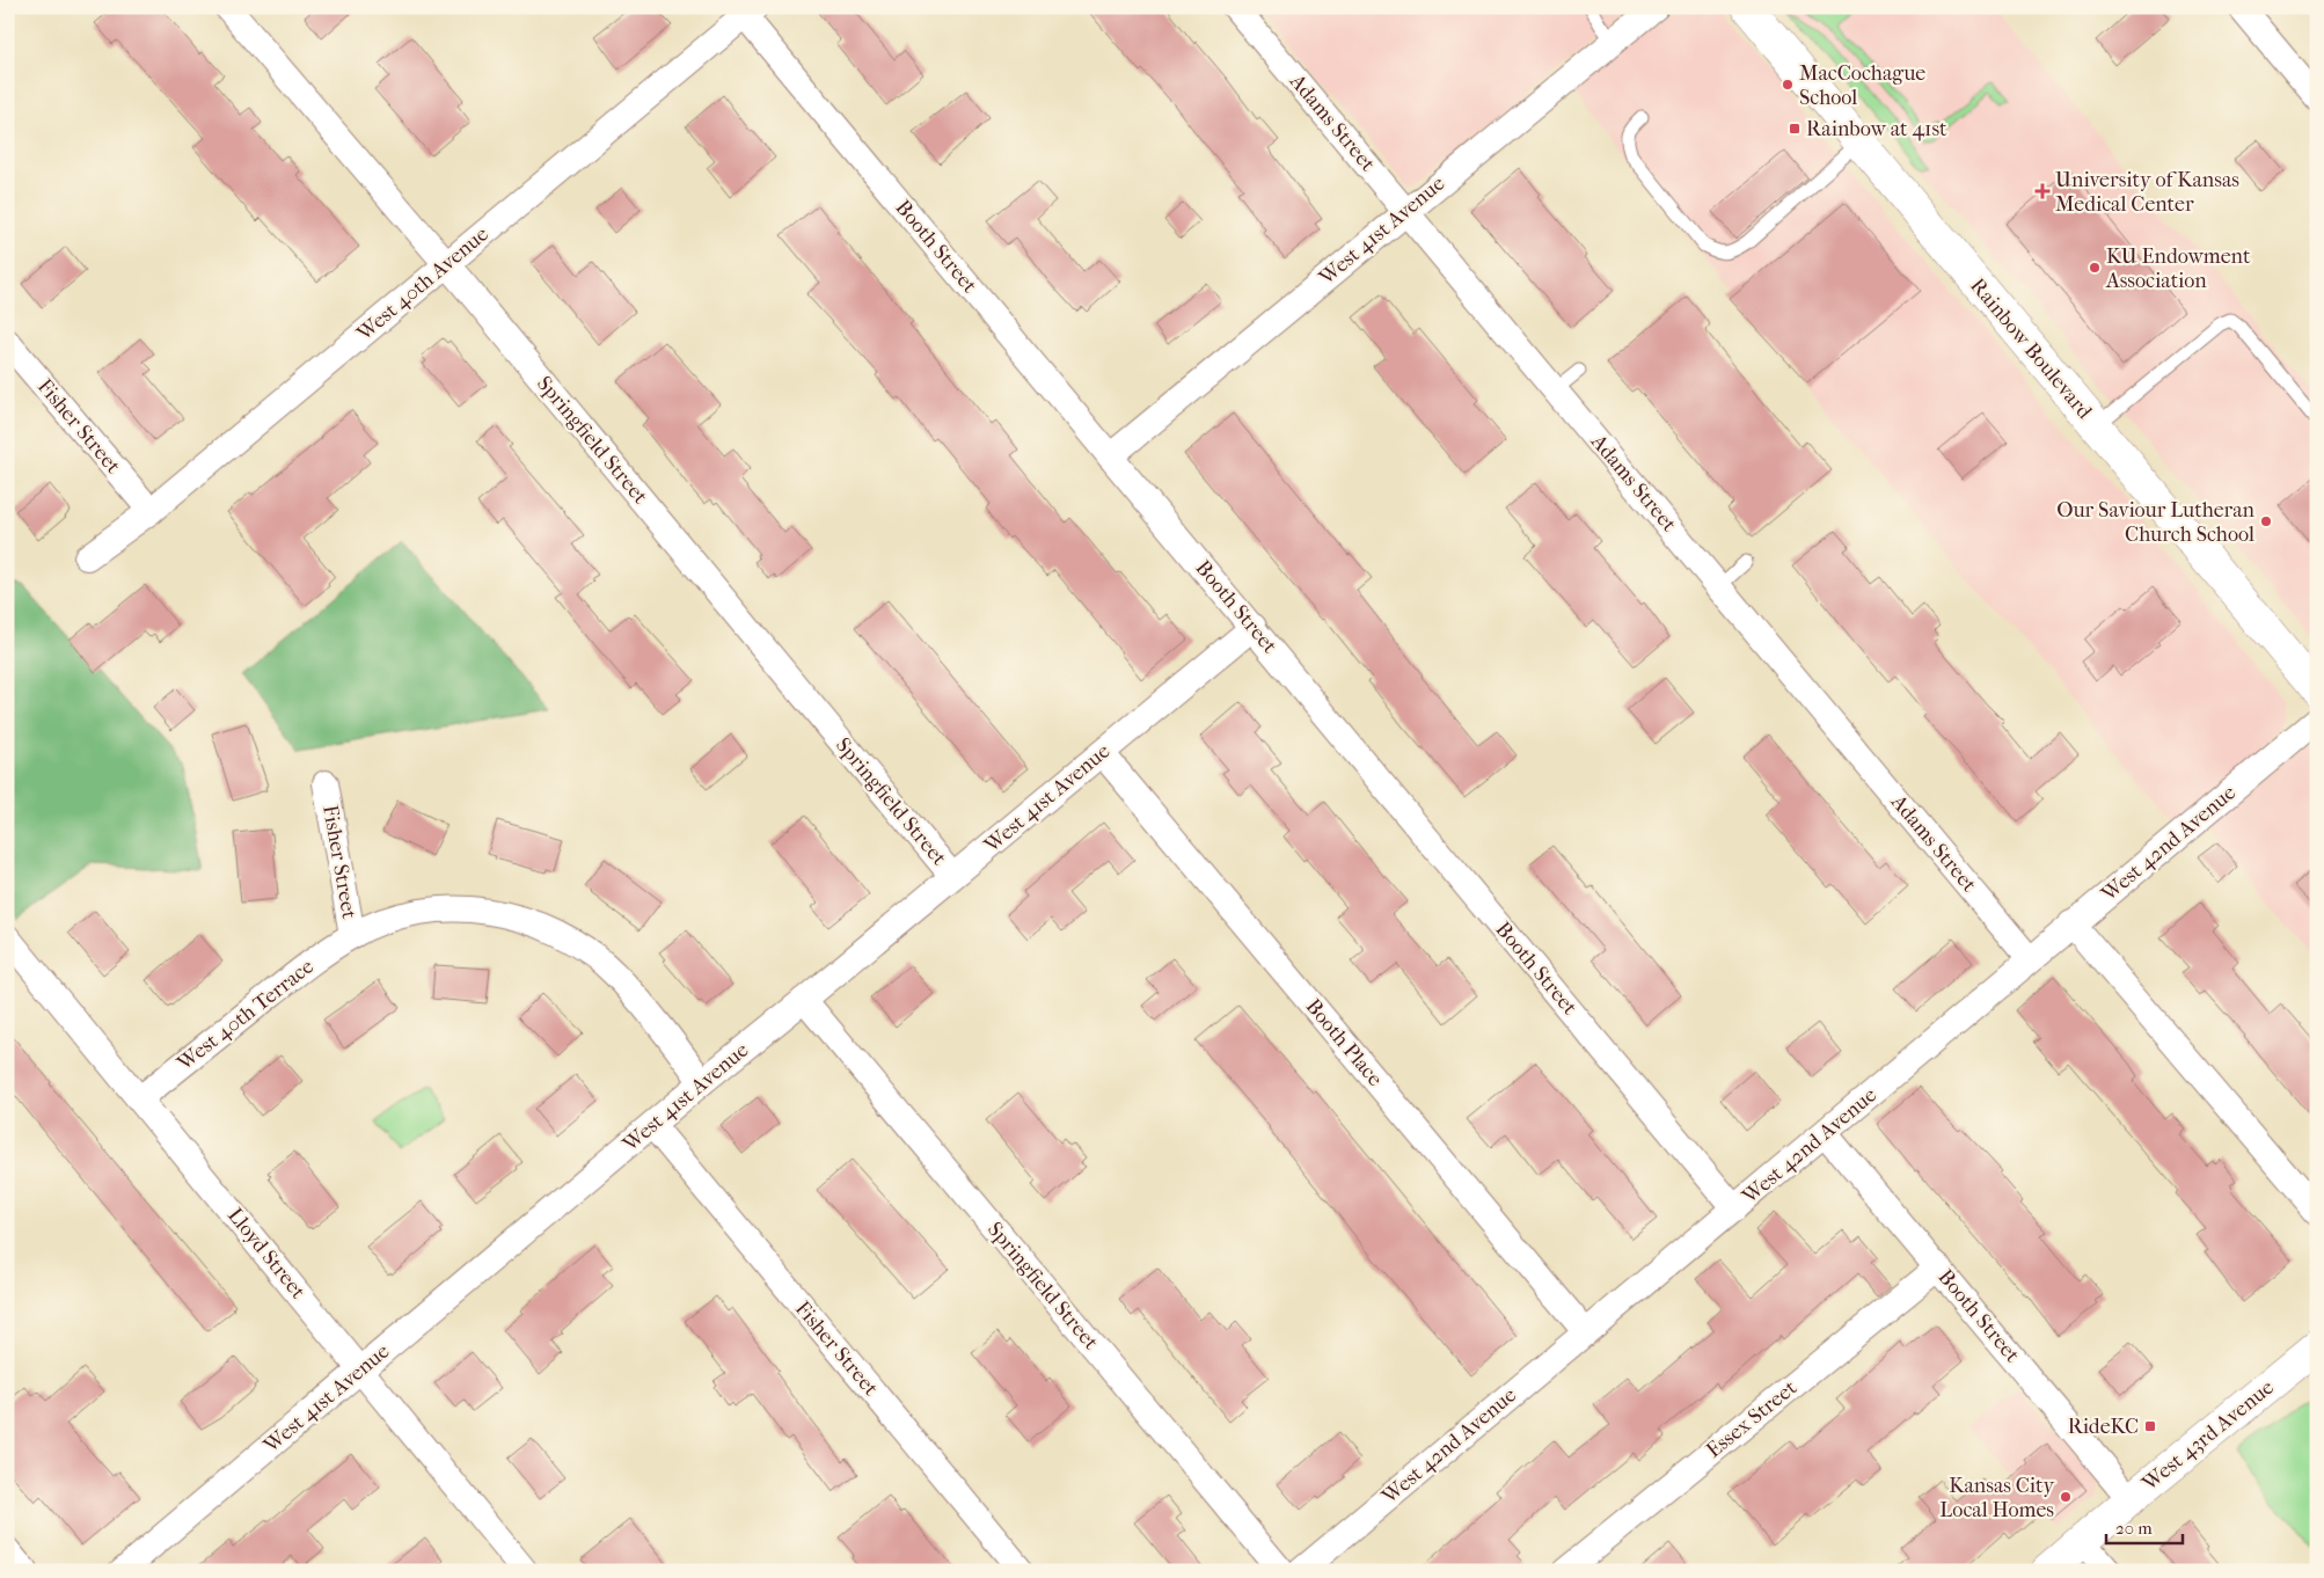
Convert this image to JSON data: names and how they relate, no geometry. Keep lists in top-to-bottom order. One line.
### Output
{"streets":{"main road":["Rainbow Boulevard","West 43rd Avenue"],"street":["Adams Street","West 41st Avenue","Booth Street","West 40th Avenue","Fisher Street","Springfield Street","West 42nd Avenue","West 40th Terrace","Booth Place","Lloyd Street","Essex Street"]},"crossings":[["Adams Street","West 41st Avenue"],["Adams Street","West 42nd Avenue"],["West 41st Avenue","Booth Street"],["West 41st Avenue","Fisher Street"],["West 41st Avenue","Springfield Street"],["West 41st Avenue","Booth Place"],["West 41st Avenue","Lloyd Street"],["Booth Street","West 40th Avenue"],["Booth Street","West 42nd Avenue"],["Booth Street","Essex Street"],["Booth Street","West 43rd Avenue"],["West 40th Avenue","Fisher Street"],["West 40th Avenue","Springfield Street"],["Fisher Street","West 40th Terrace"],["West 42nd Avenue","Booth Place"],["West 40th Terrace","Lloyd Street"]],"places":{"other":["MacCochague School","KU Endowment Association","Our Saviour Lutheran Church School","Kansas City Local Homes"],"transit":["Rainbow at 41st","RideKC"],"health":["University of Kansas Medical Center"]},"scale_bar":"20 m"}
